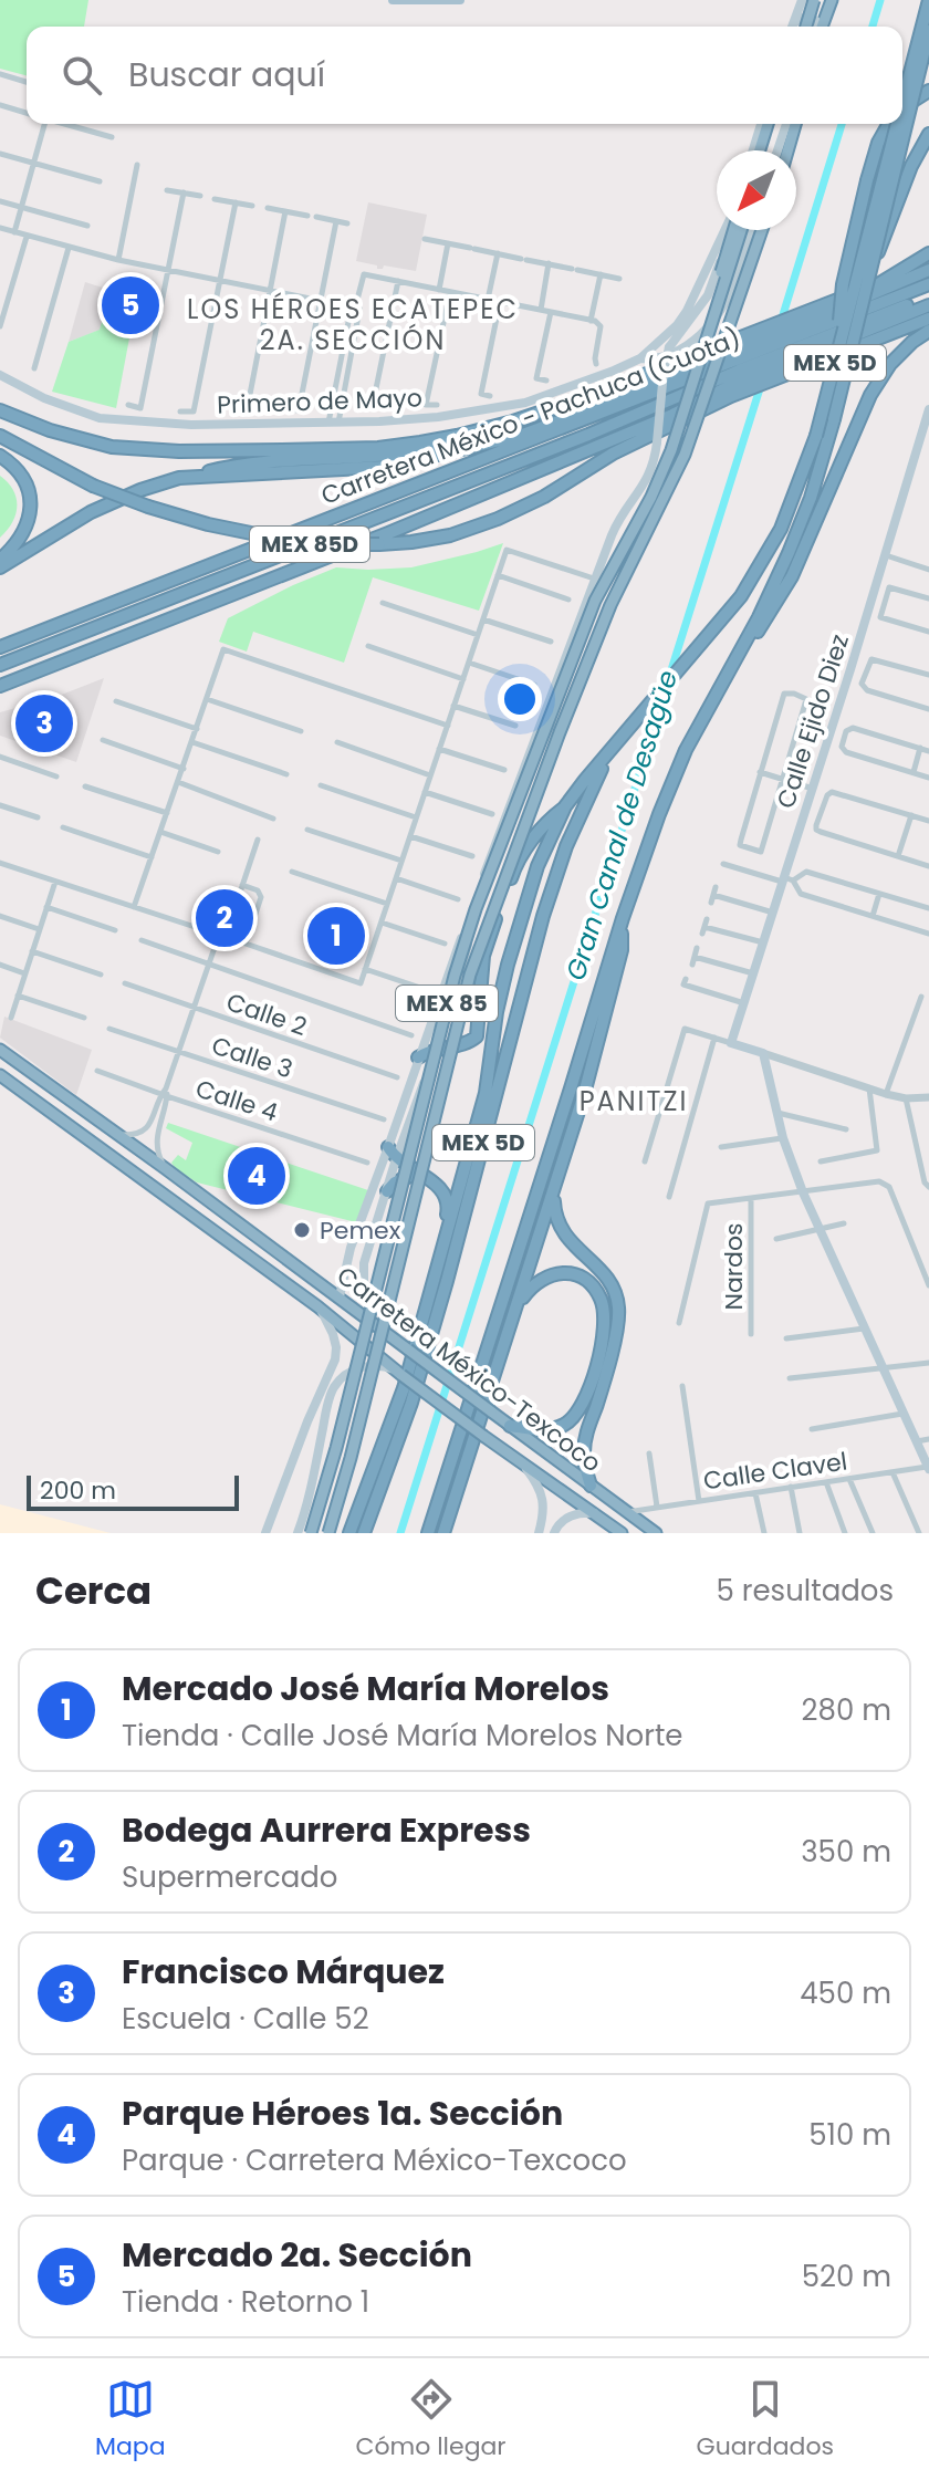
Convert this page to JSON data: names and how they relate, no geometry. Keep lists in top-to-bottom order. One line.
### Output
{"streets":{"highway":["MEX 5D","Carretera México - Pachuca (Cuota)","MEX 85D","MEX 85","Carretera México-Texcoco"],"main road":["Primero de Mayo","Calle Ejido Diez"],"street":["Calle 2","Calle 3","Calle 4","Nardos","Calle Clavel"]},"crossings":[["Carretera México-Texcoco","Calle Clavel"]],"districts":["LOS HÉROES ECATEPEC 2A. SECCIÓN","PANITZI"],"water":["Gran Canal de Desagüe"],"places":["Pemex"],"scale_bar":"200 m","north":"bottom left","page":{"search":"Buscar aquí","pins":["5","3","2","1","4"],"scale":"200 m","heading":["Cerca","5 resultados"],"list":[{"mark":"1","name":"Mercado José María Morelos","note":"Tienda · Calle José María Morelos Norte","value":"280 m"},{"mark":"2","name":"Bodega Aurrera Express","note":"Supermercado","value":"350 m"},{"mark":"3","name":"Francisco Márquez","note":"Escuela · Calle 52","value":"450 m"},{"mark":"4","name":"Parque Héroes 1a. Sección","note":"Parque · Carretera México-Texcoco","value":"510 m"},{"mark":"5","name":"Mercado 2a. Sección","note":"Tienda · Retorno 1","value":"520 m"}],"nav":["Mapa","Cómo llegar","Guardados"]}}
